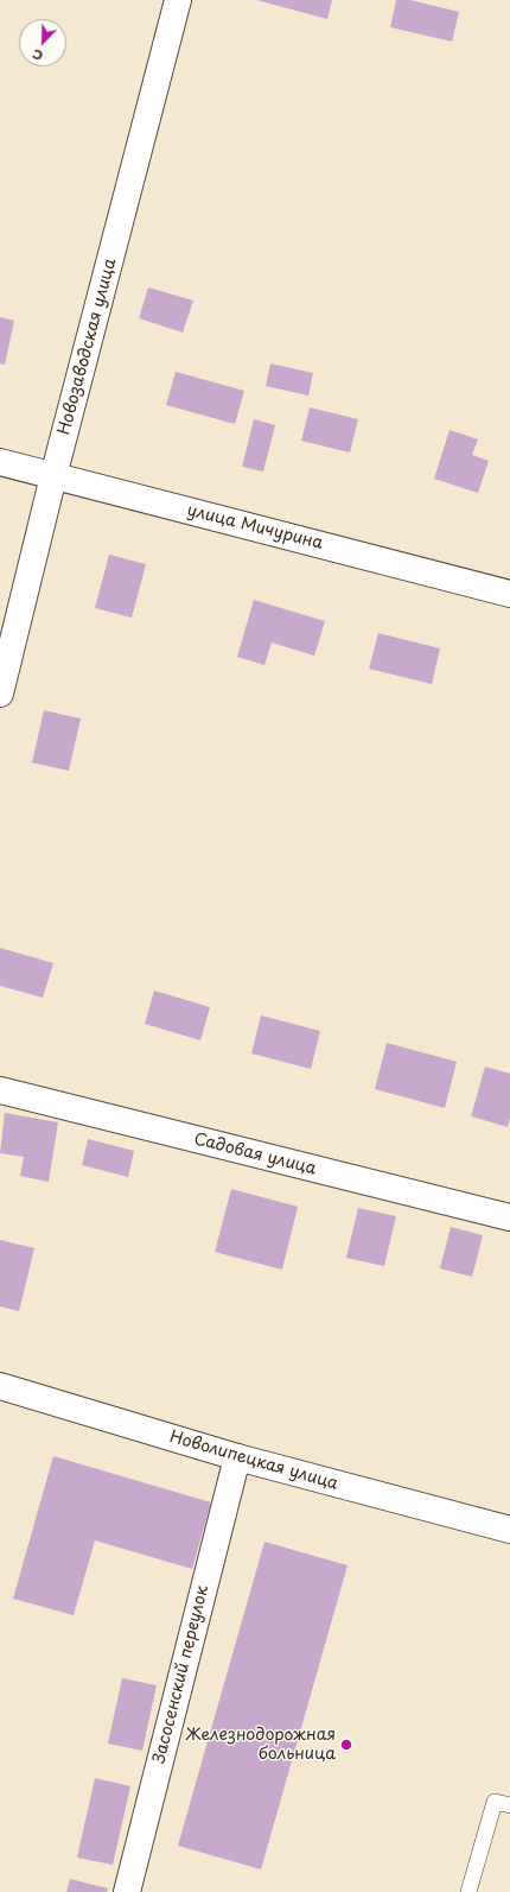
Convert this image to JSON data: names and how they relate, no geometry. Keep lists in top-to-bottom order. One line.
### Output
{"streets":{"street":["Новозаводская улица","улица Мичурина","Садовая улица","Новолипецкая улица","Засосенский переулок"]},"crossings":[["Новозаводская улица","улица Мичурина"],["Новолипецкая улица","Засосенский переулок"]],"places":["Железнодорожная больница"],"north":"bottom left"}
